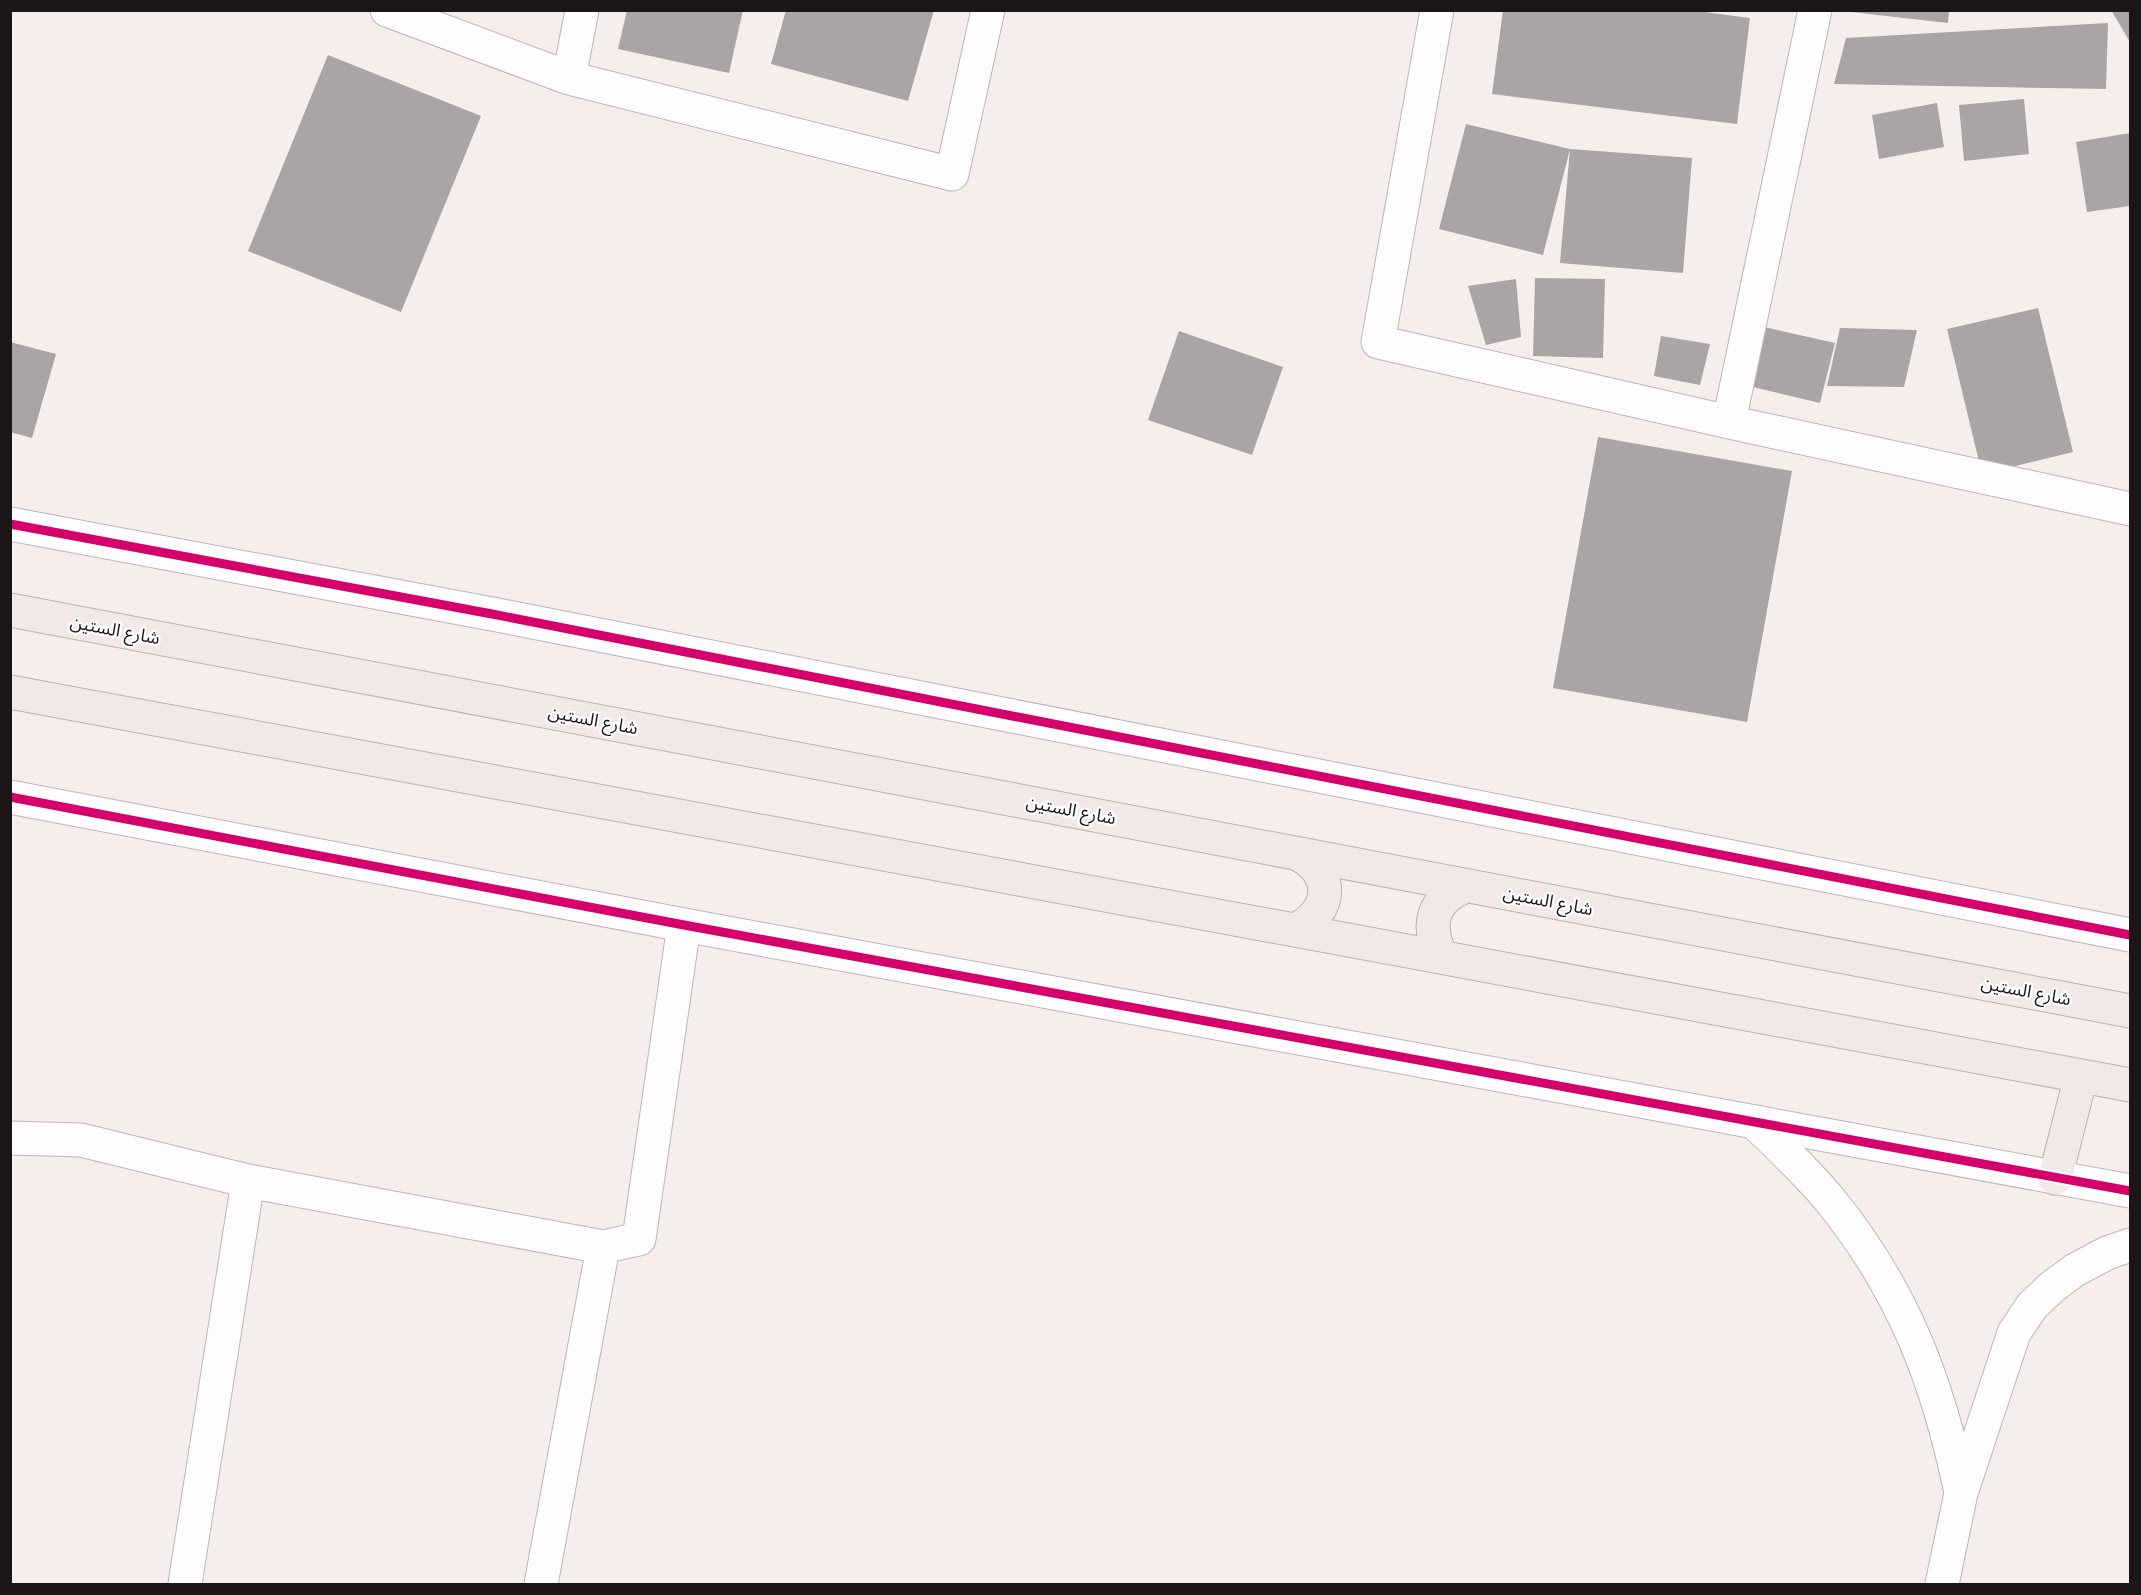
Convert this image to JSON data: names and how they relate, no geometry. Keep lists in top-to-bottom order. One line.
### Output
{"streets":{"highway":["شارع الستين"]}}
